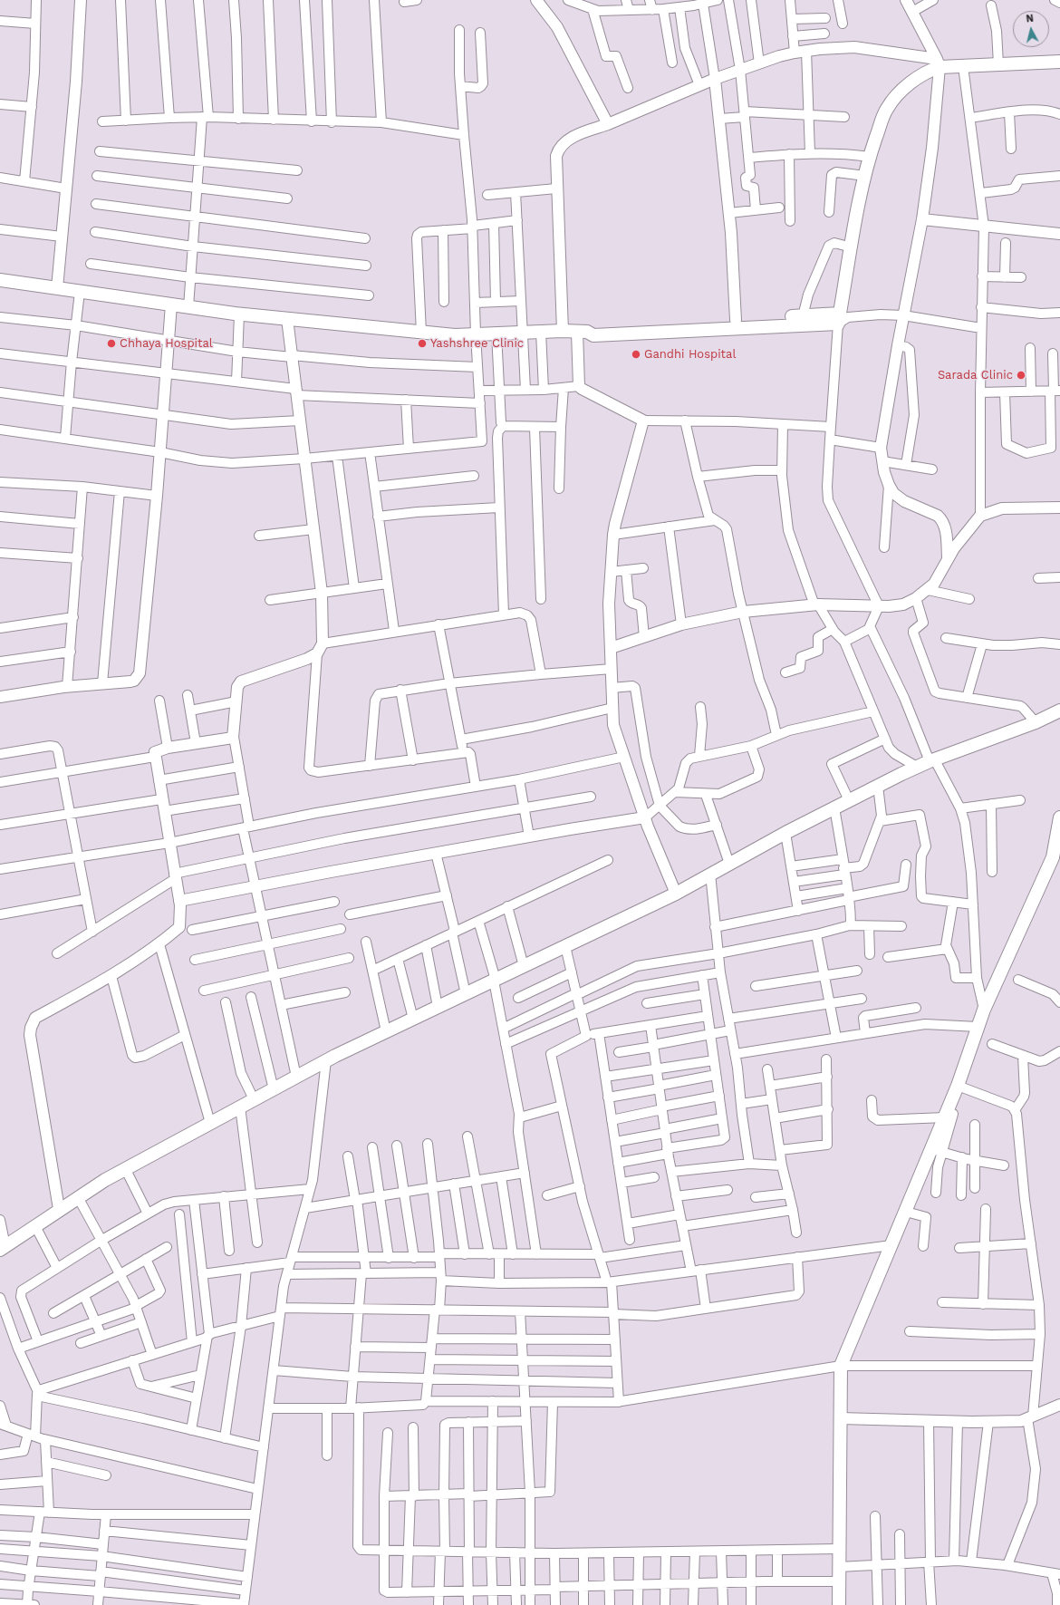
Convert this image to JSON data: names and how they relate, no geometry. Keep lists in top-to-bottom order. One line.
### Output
{"places":["Chhaya Hospital","Yashshree Clinic","Gandhi Hospital","Sarada Clinic"],"north":"top"}
